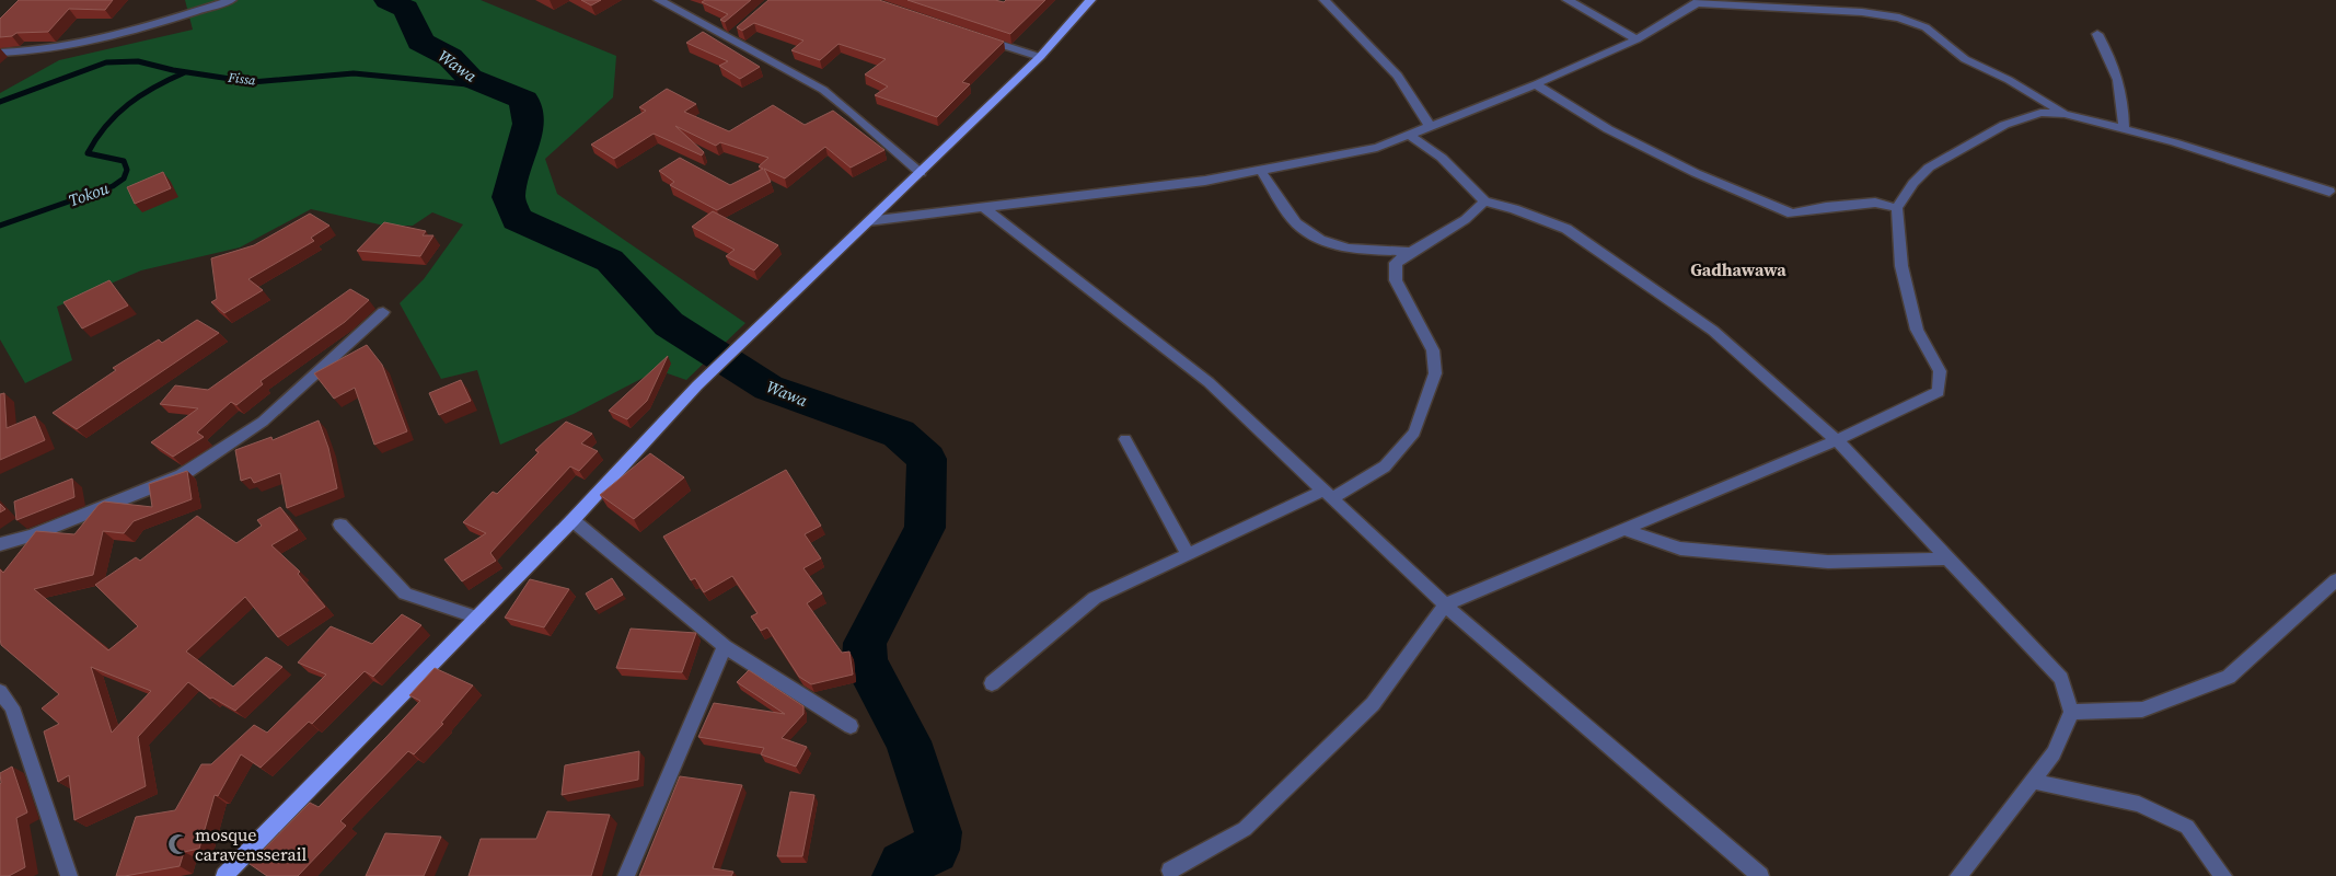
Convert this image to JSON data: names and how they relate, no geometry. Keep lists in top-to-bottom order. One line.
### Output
{"districts":["Gadhawawa"],"water":["Wawa","Fissa","Tokou"],"places":{"mosque":["mosque caravensserail"]}}
